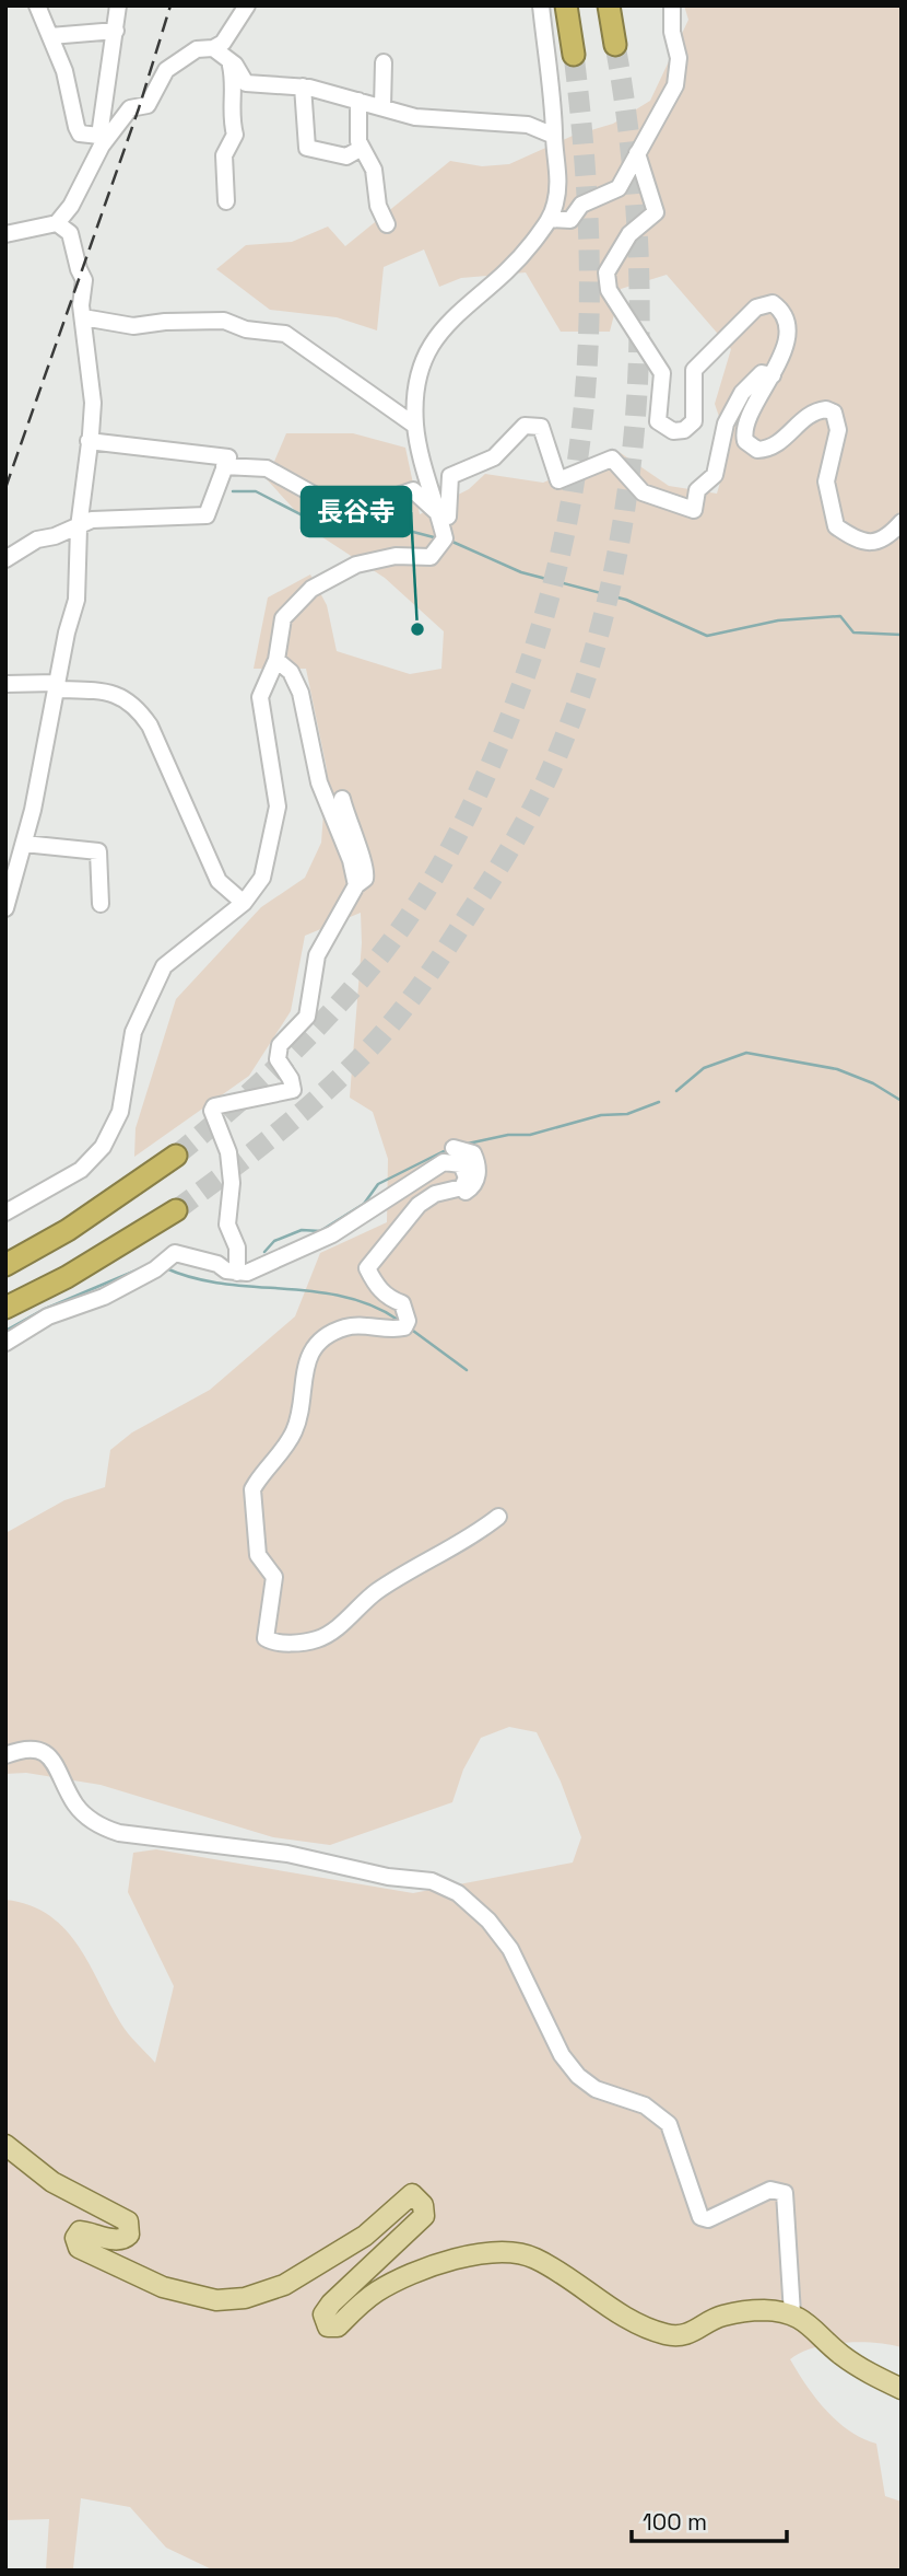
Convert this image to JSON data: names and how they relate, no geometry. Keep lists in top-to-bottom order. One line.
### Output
{"places":["長谷寺"],"scale_bar":"100 m"}
